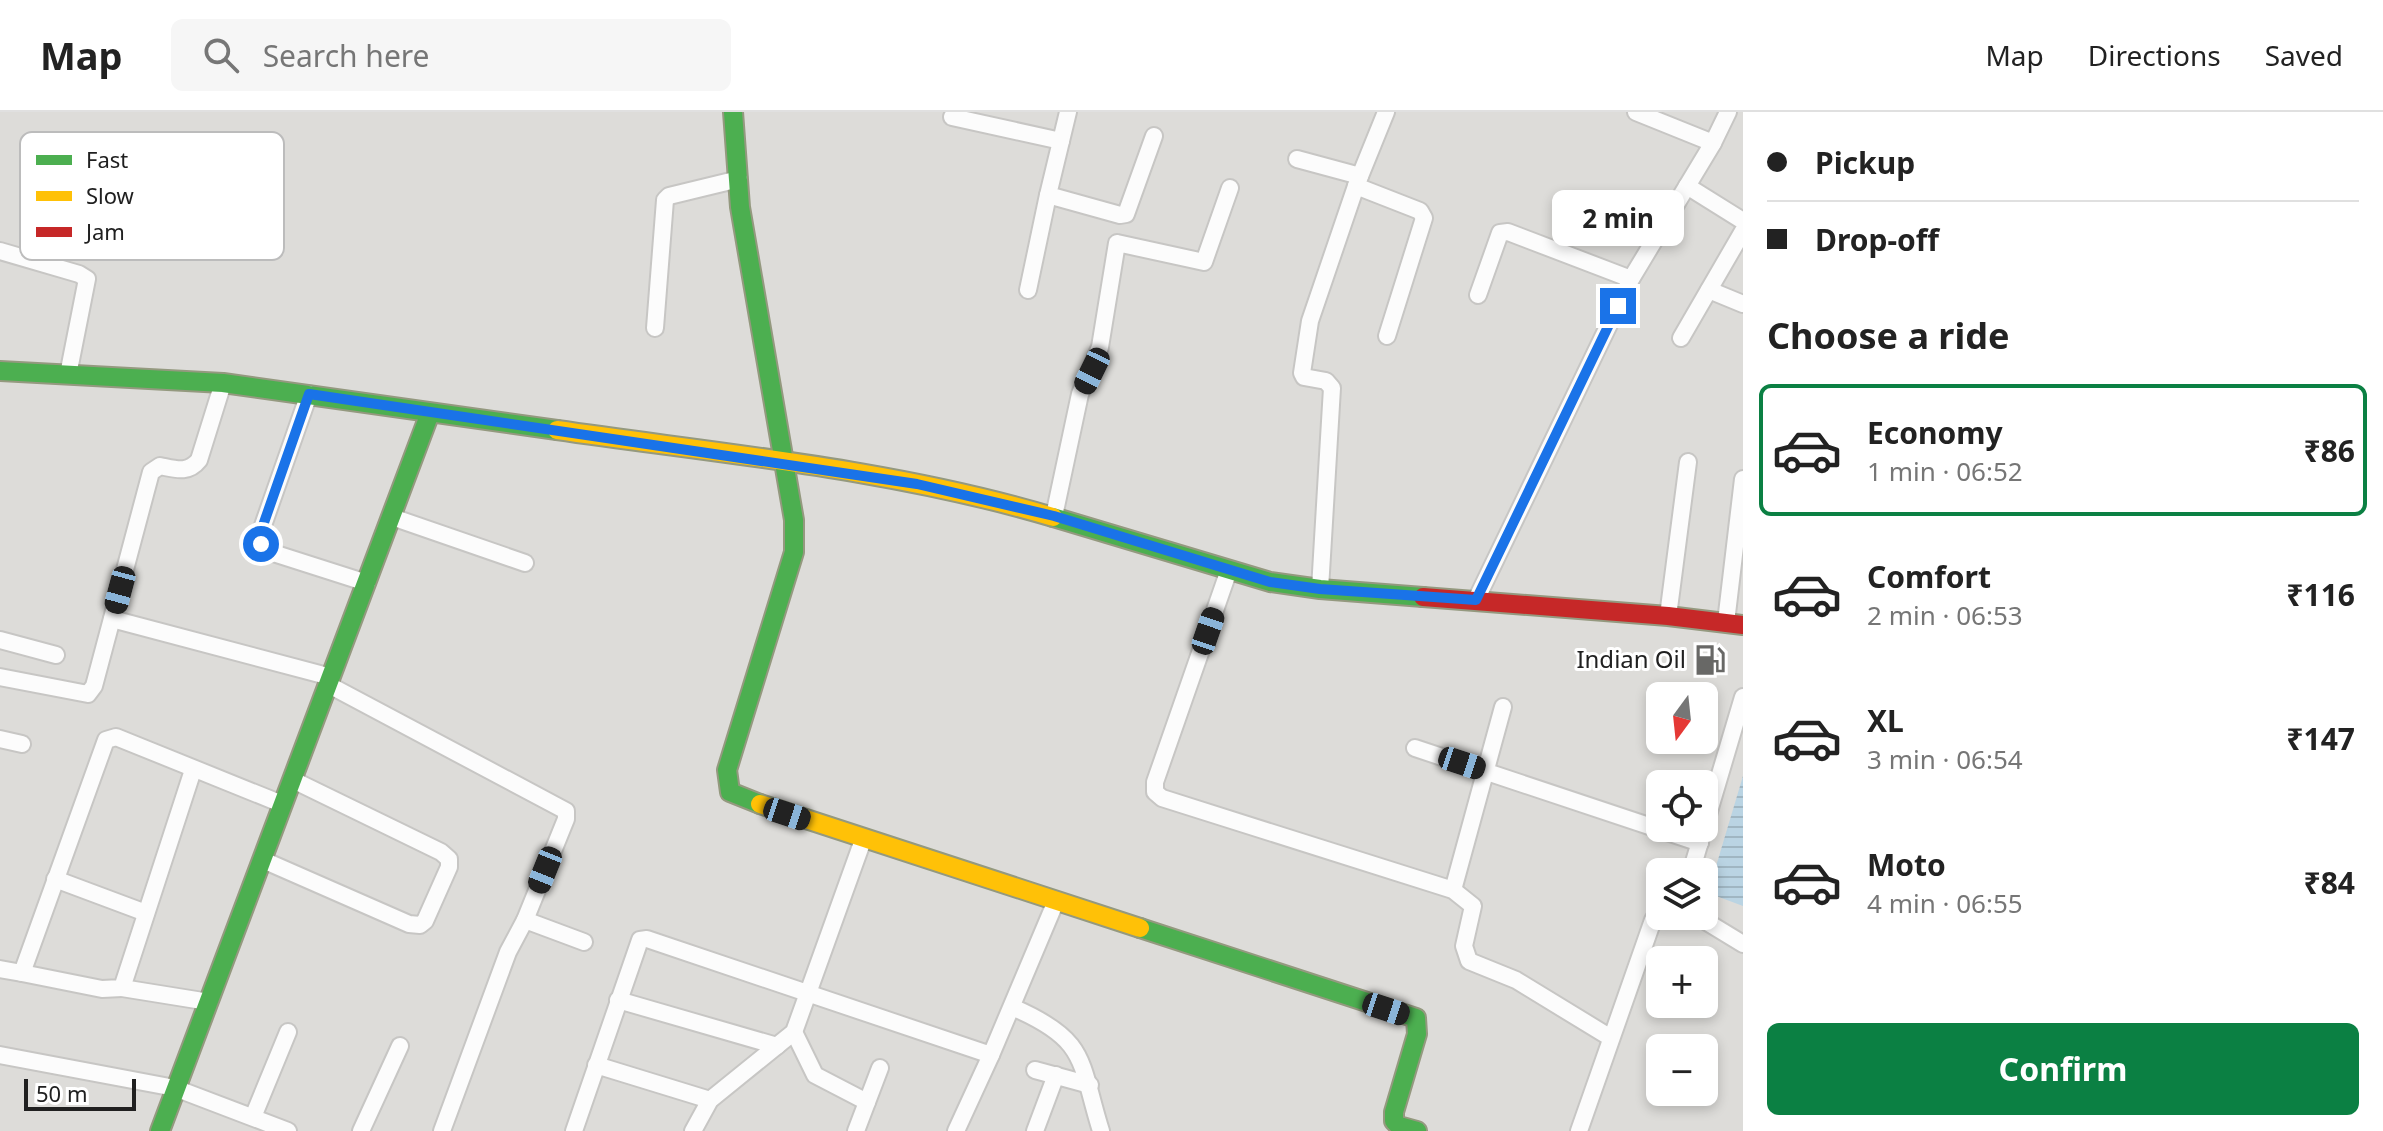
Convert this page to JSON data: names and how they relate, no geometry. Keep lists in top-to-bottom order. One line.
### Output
{"places":{"fuel station":["Indian Oil"]},"legend":["Fast","Slow","Jam"],"scale_bar":"50 m","north":"bottom","page":{"header":"Map","search":"Search here","nav":["Map","Directions","Saved"],"banner":["Pickup","Drop-off"],"bubble":"2 min","heading":"Choose a ride","list":[{"name":"Economy","note":"1 min · 06:52","value":"₹86"},{"name":"Comfort","note":"2 min · 06:53","value":"₹116"},{"name":"XL","note":"3 min · 06:54","value":"₹147"},{"name":"Moto","note":"4 min · 06:55","value":"₹84"}],"map_buttons":["+","−"],"buttons":"Confirm","scale":"50 m"}}
